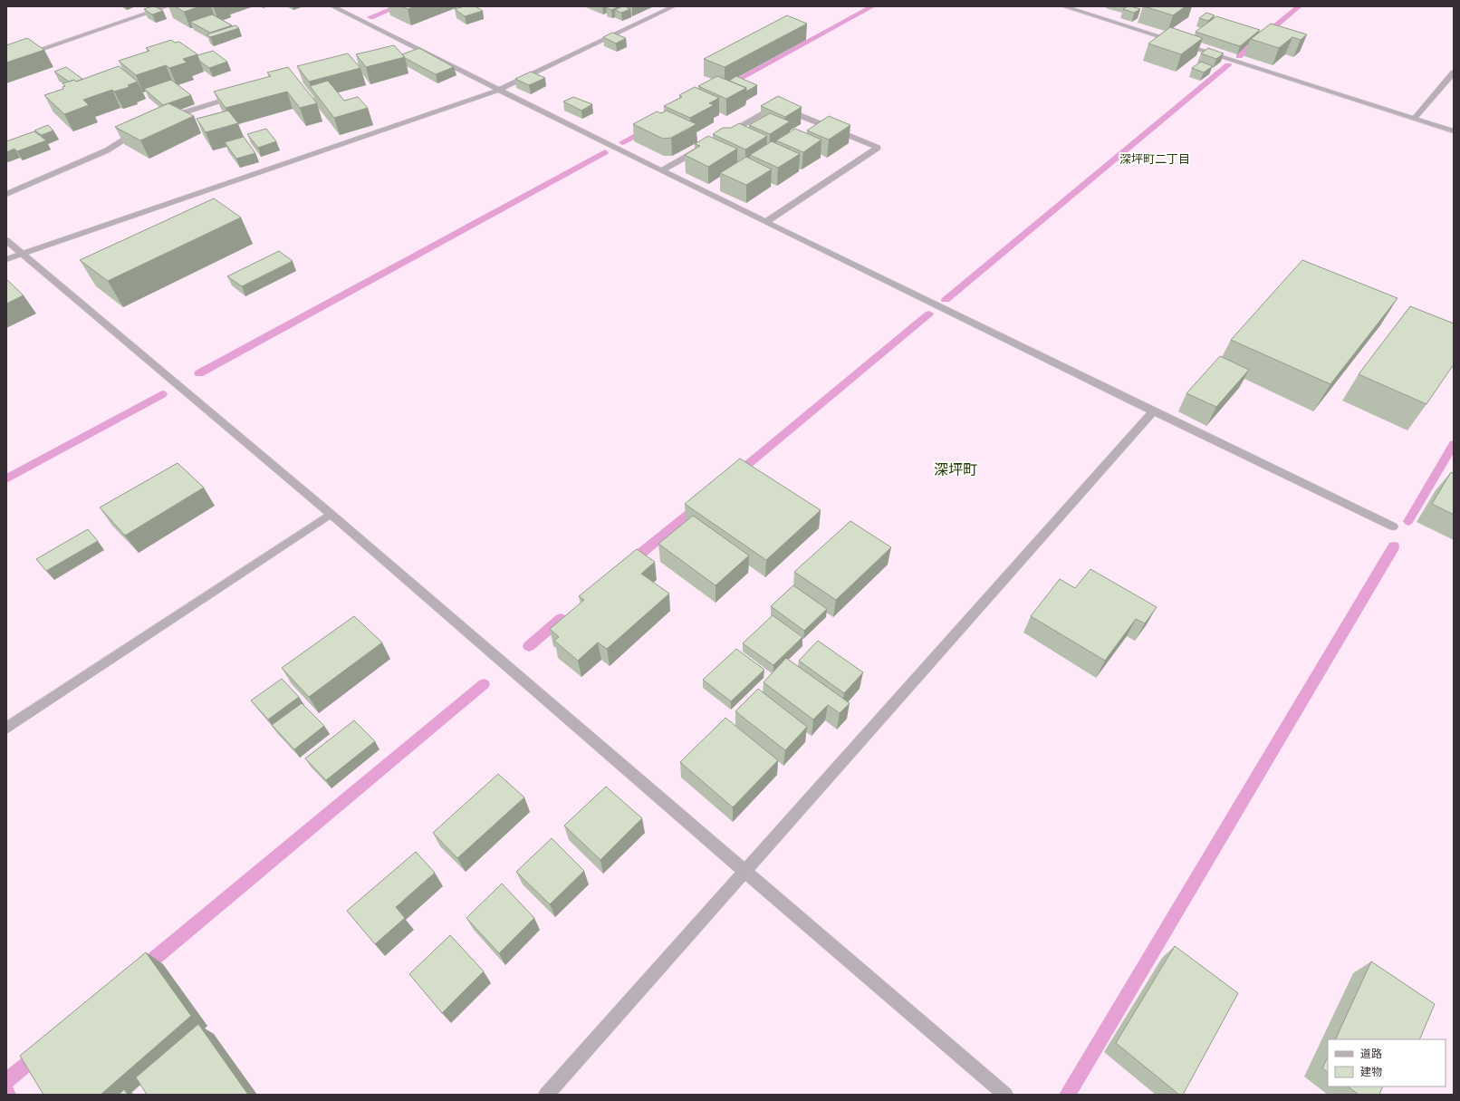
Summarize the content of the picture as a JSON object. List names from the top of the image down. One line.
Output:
{"districts":["深坪町二丁目","深坪町"],"legend":["道路","建物"]}
